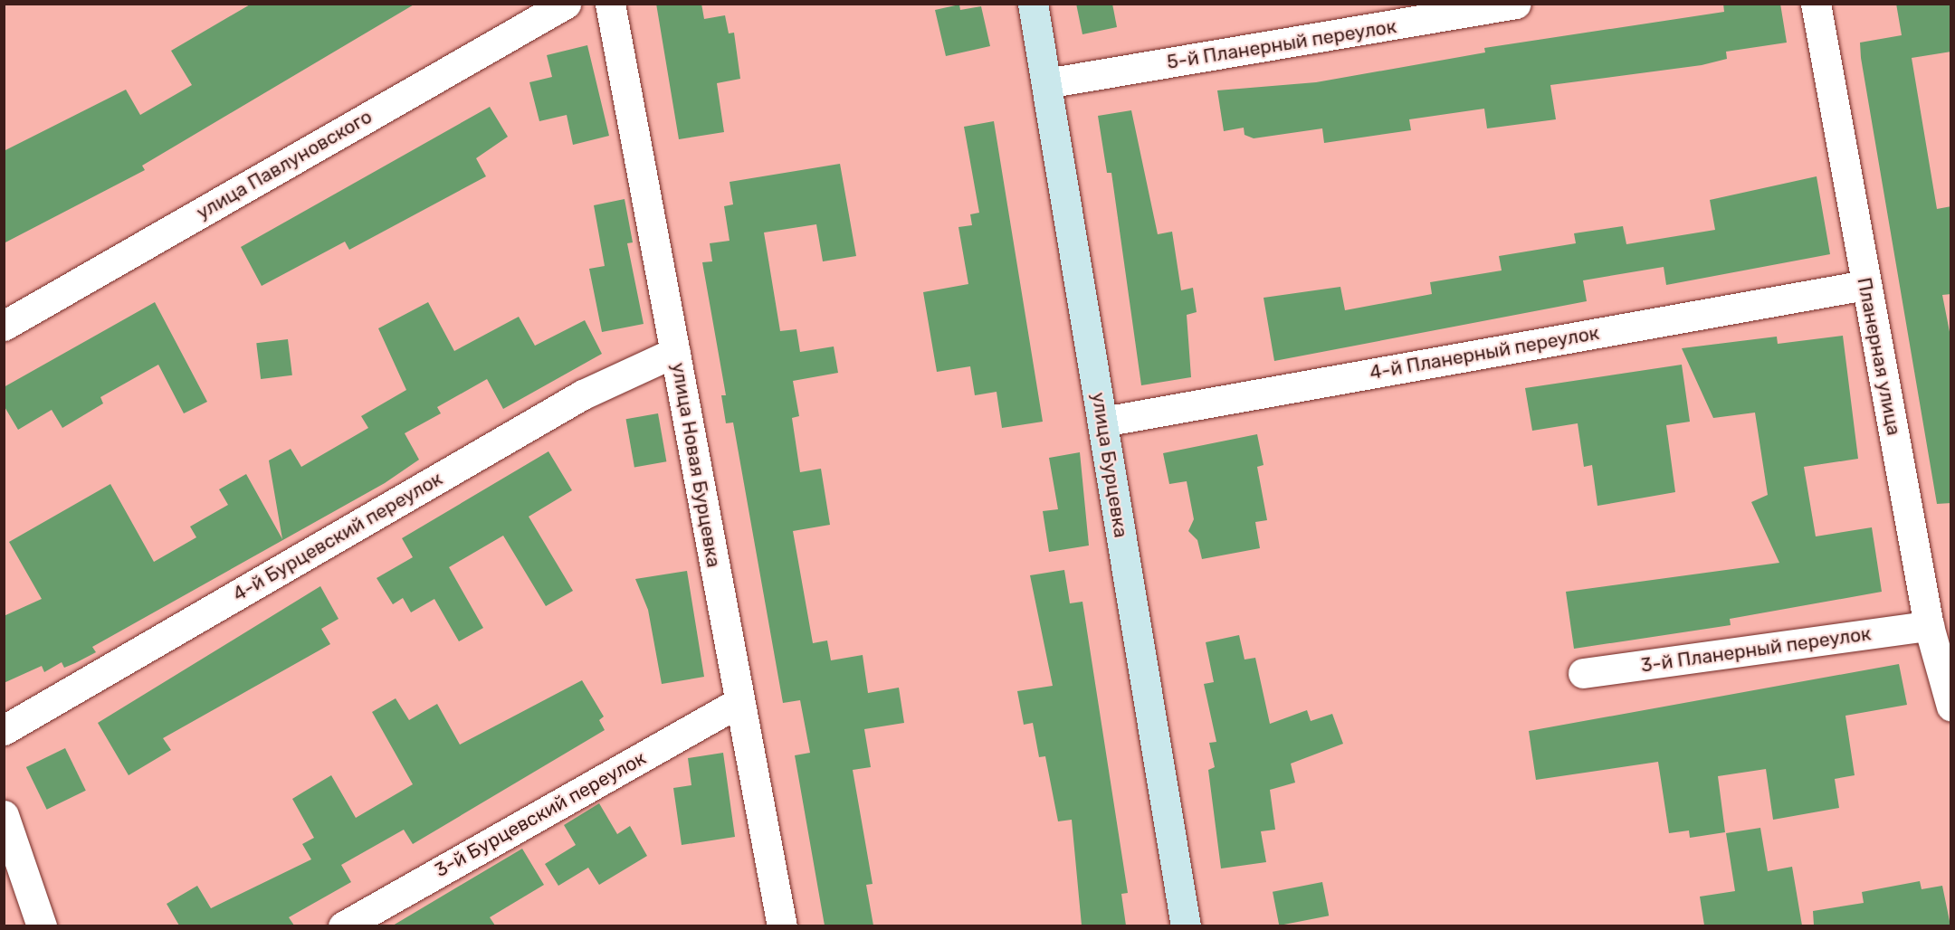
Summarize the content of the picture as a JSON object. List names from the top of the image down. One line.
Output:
{"streets":{"street":["5-й Планерный переулок","улица Павлуновского","4-й Планерный переулок","Планерная улица","улица Новая Бурцевка","улица Бурцевка","4-й Бурцевский переулок","3-й Планерный переулок","3-й Бурцевский переулок"]},"crossings":[["5-й Планерный переулок","улица Бурцевка"],["4-й Планерный переулок","Планерная улица"],["4-й Планерный переулок","улица Бурцевка"],["Планерная улица","3-й Планерный переулок"],["улица Новая Бурцевка","4-й Бурцевский переулок"],["улица Новая Бурцевка","3-й Бурцевский переулок"]]}
